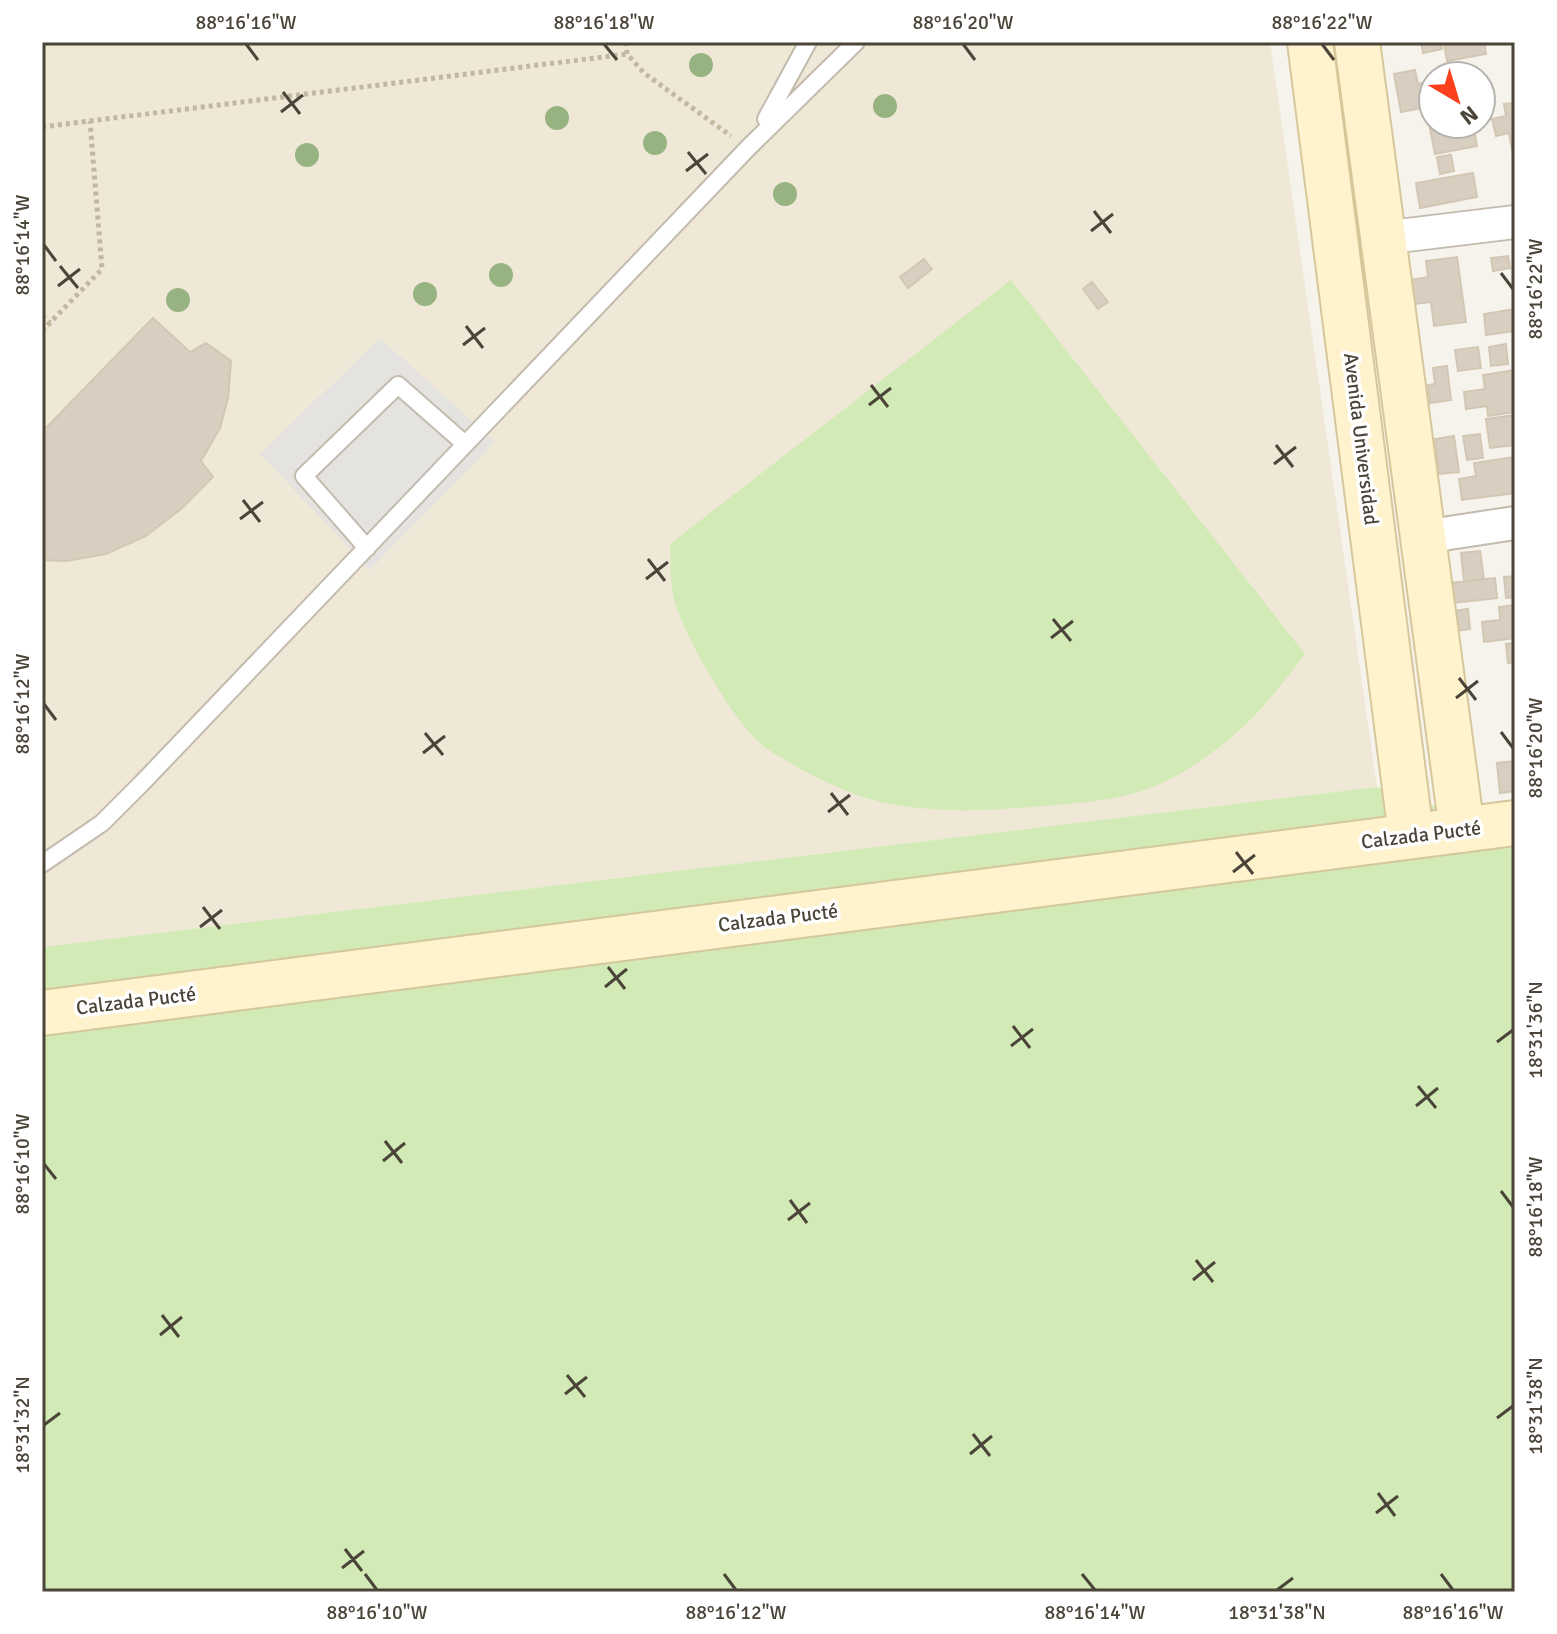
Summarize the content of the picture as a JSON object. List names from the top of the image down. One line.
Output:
{"streets":{"street":["Avenida Universidad","Calzada Pucté"]},"crossings":[["Avenida Universidad","Calzada Pucté"]],"north":"bottom right","coordinates":["88°16'16\"W","88°16'18\"W","88°16'20\"W","88°16'22\"W","88°16'14\"W","88°16'12\"W","18°31'36\"N","88°16'10\"W","18°31'38\"N","18°31'32\"N"]}
